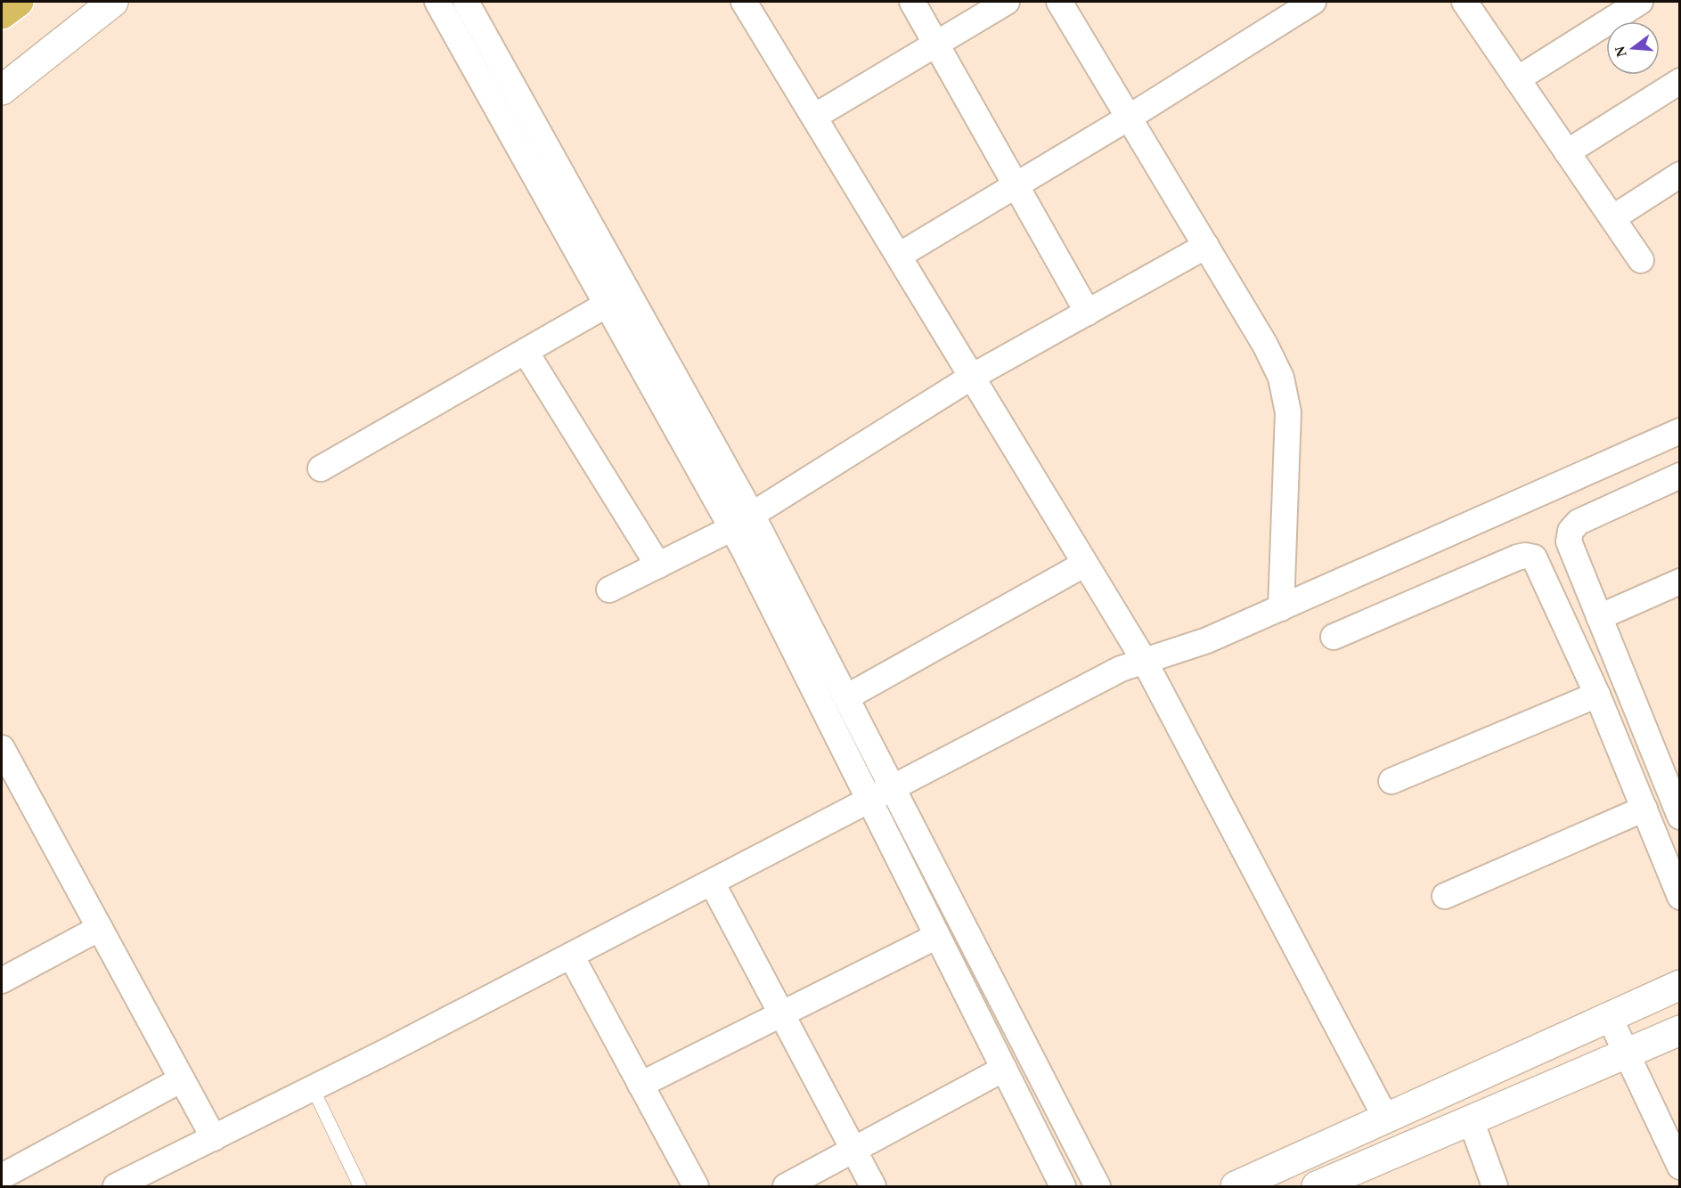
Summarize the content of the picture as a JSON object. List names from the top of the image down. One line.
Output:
{"north":"left"}
